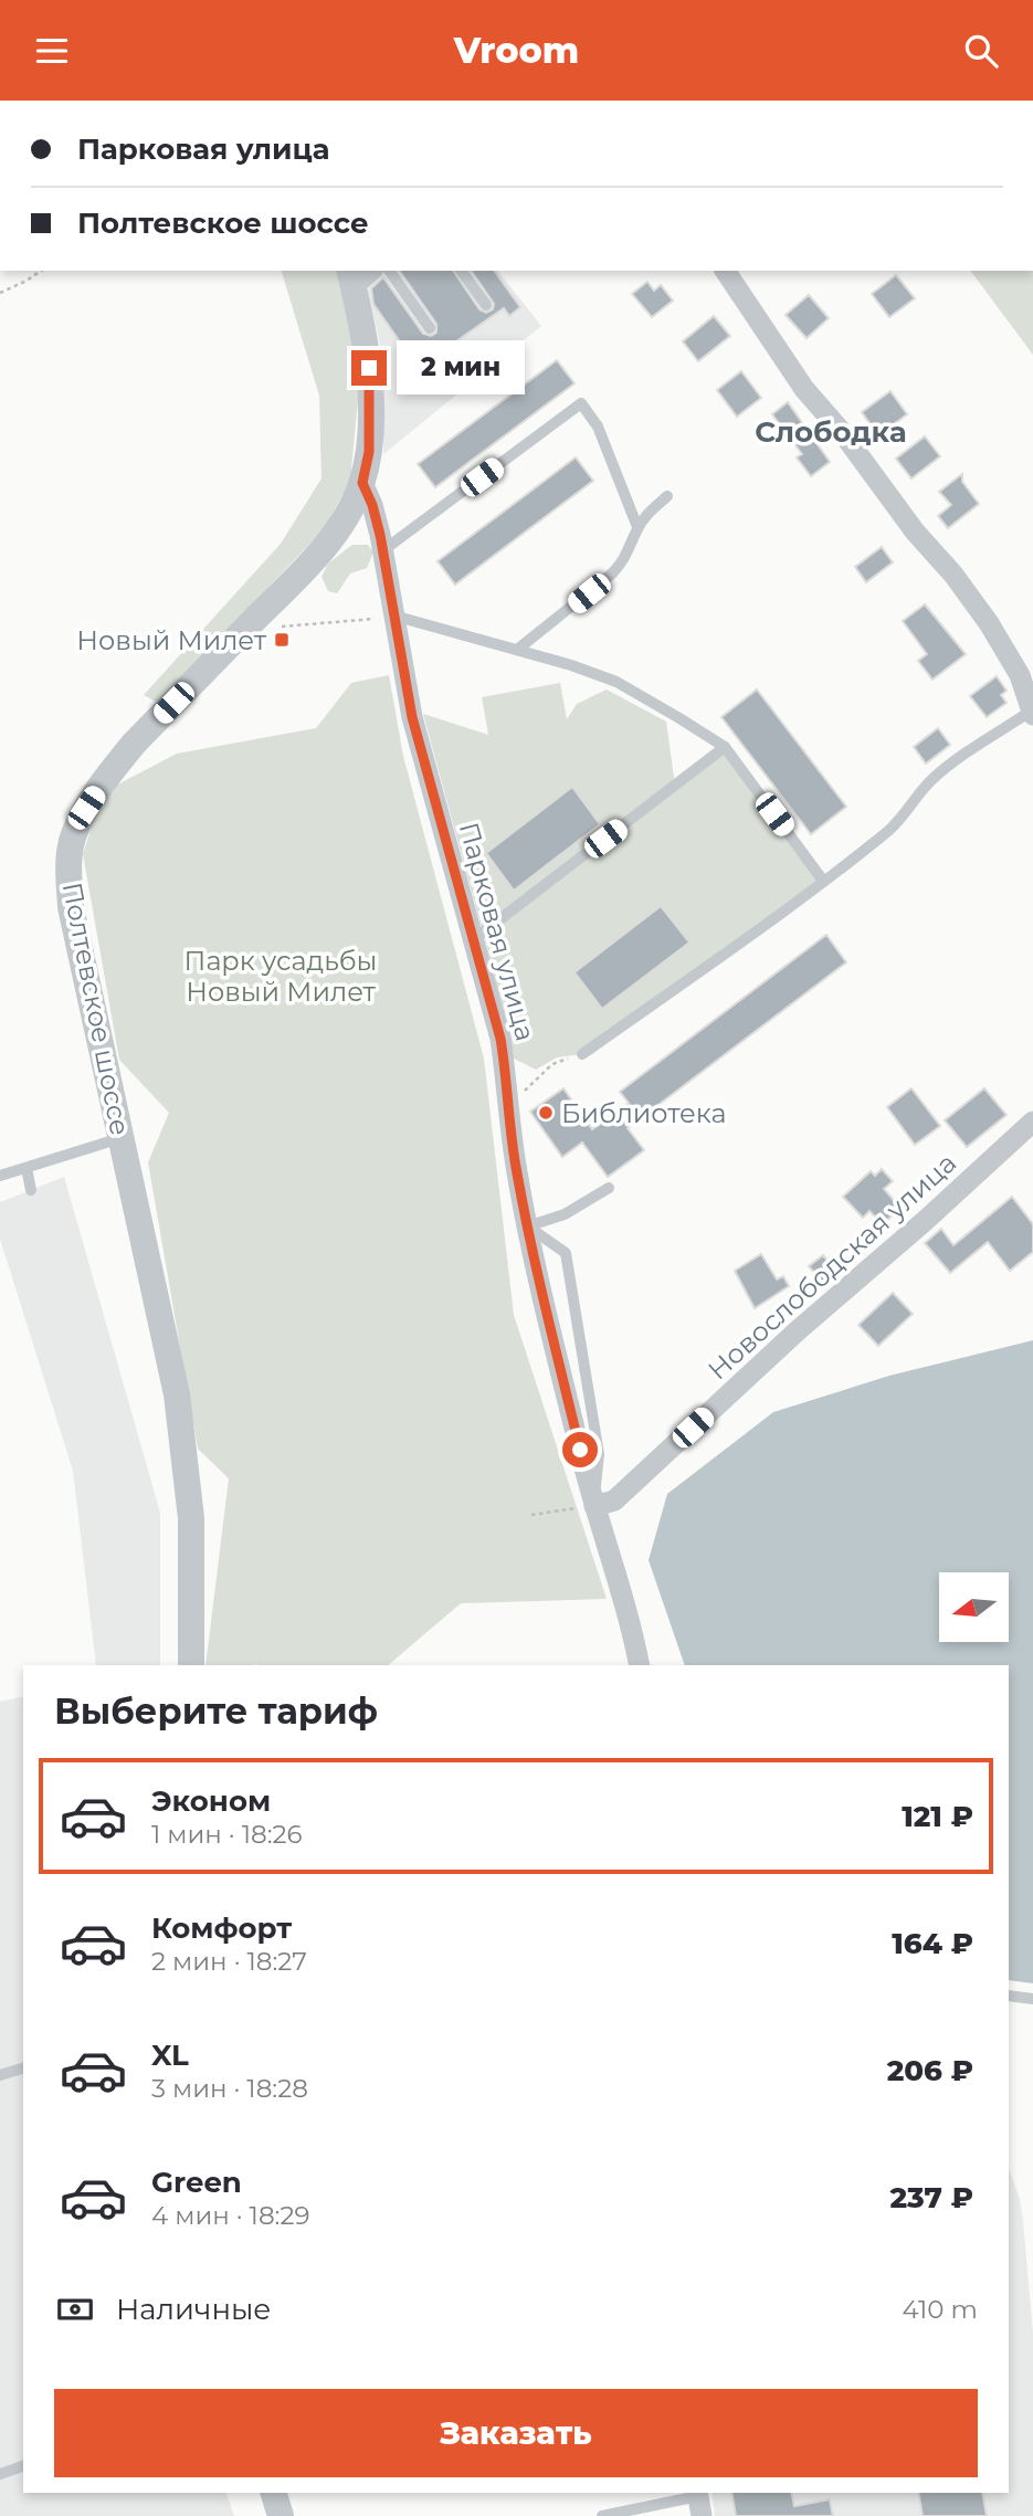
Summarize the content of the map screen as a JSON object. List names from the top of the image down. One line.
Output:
{"streets":{"street":["Парковая улица","Полтевское шоссе","Новослободская улица"]},"crossings":[["Парковая улица","Полтевское шоссе"],["Парковая улица","Новослободская улица"]],"districts":["Слободка"],"parks":["Парк усадьбы Новый Милет"],"places":{"transit":["Новый Милет"],"other":["Библиотека"]},"north":"left","page":{"header":"Vroom","banner":["Парковая улица","Полтевское шоссе"],"bubble":"2 мин","heading":"Выберите тариф","list":[{"name":"Эконом","note":"1 мин · 18:26","value":"121 ₽"},{"name":"Комфорт","note":"2 мин · 18:27","value":"164 ₽"},{"name":"XL","note":"3 мин · 18:28","value":"206 ₽"},{"name":"Green","note":"4 мин · 18:29","value":"237 ₽"}],"pay":["Наличные","410 m"],"buttons":"Заказать"}}
